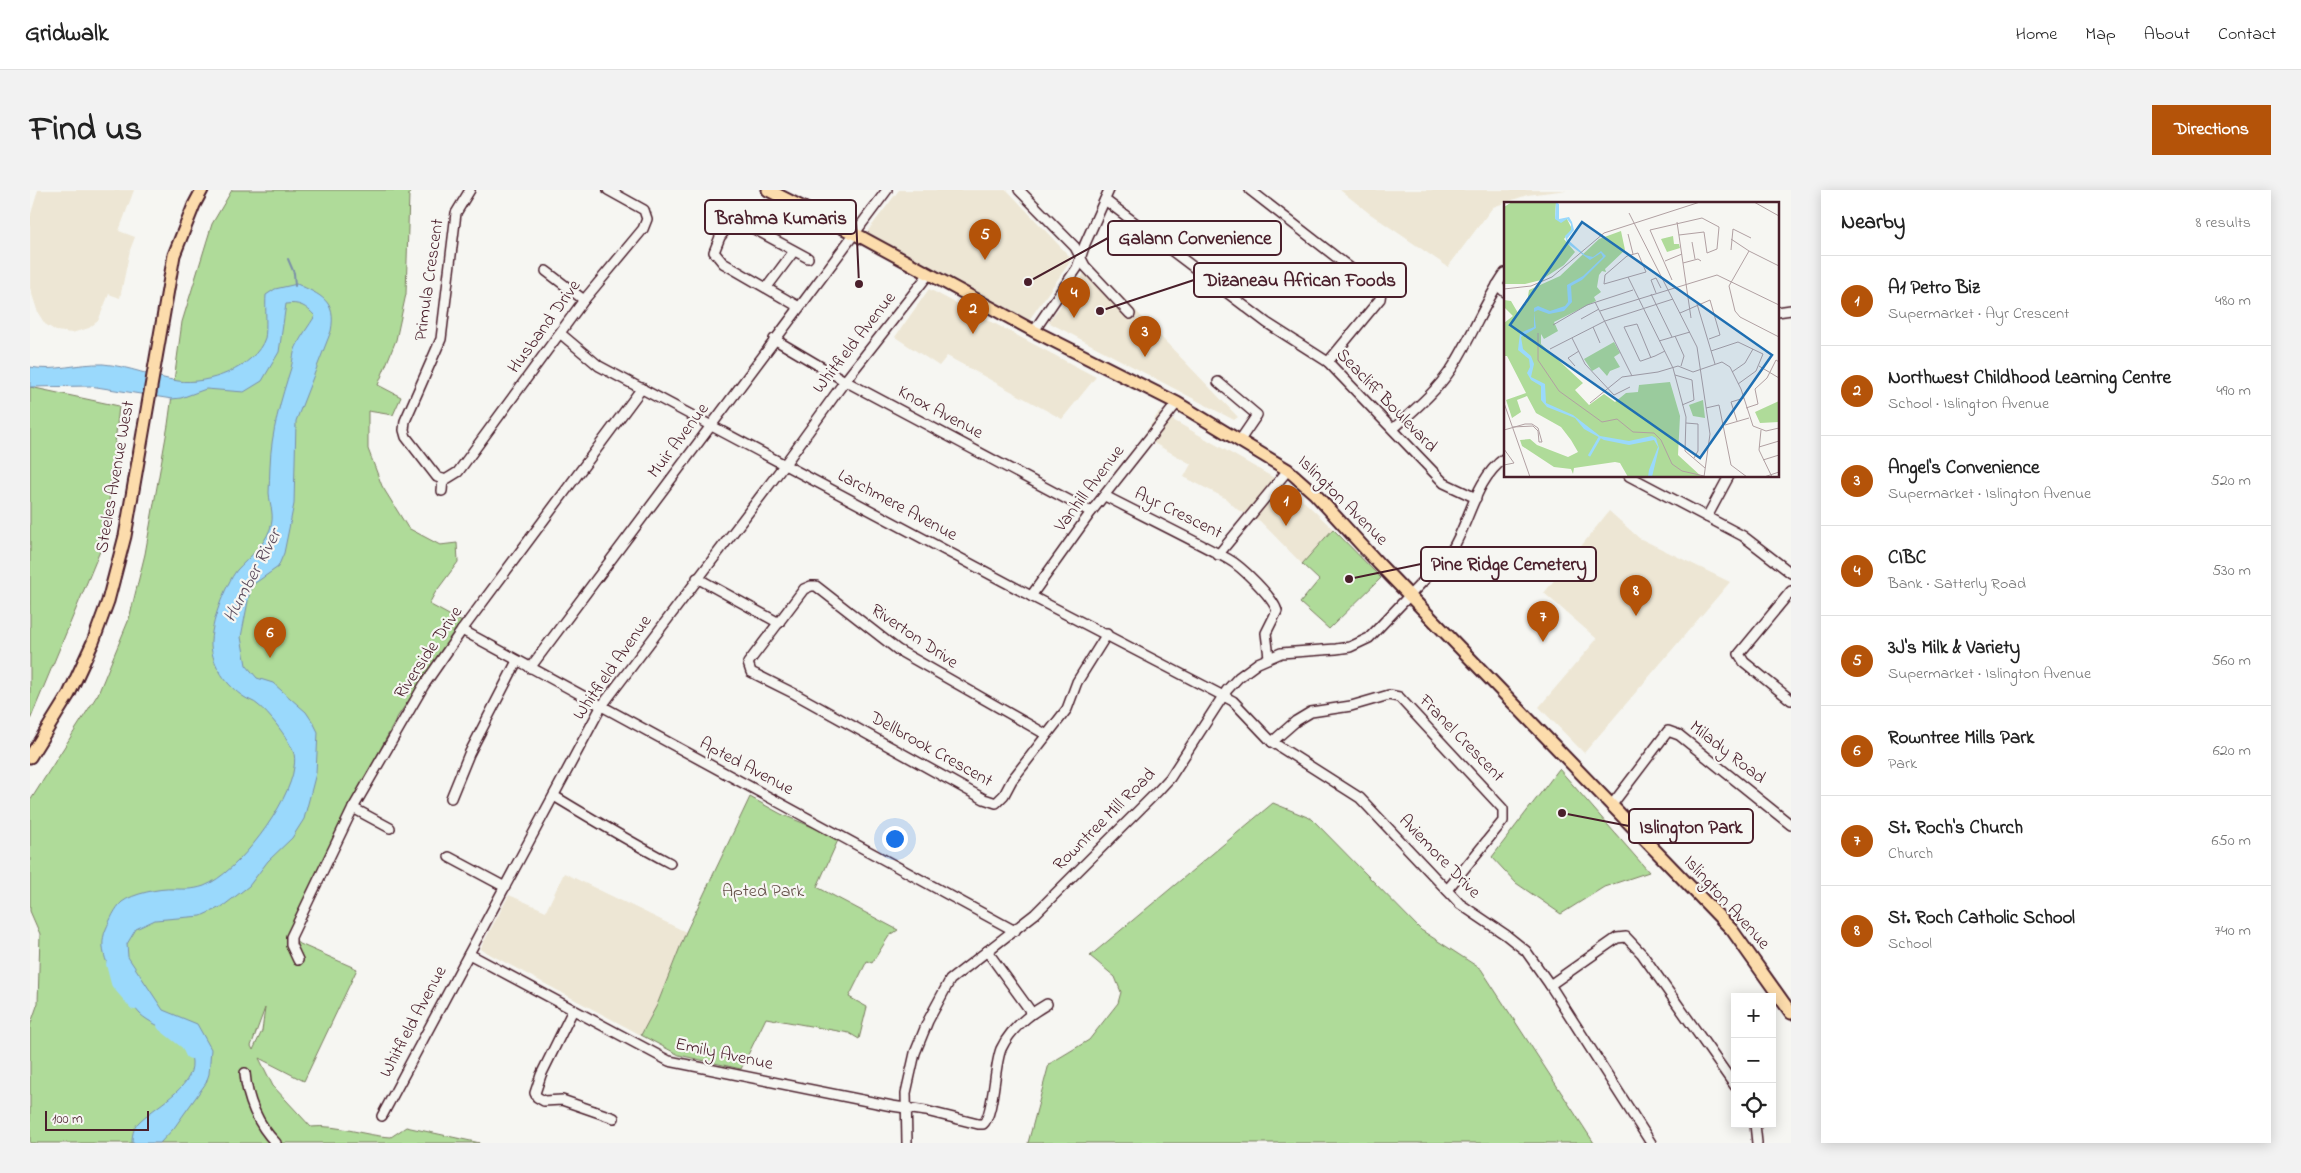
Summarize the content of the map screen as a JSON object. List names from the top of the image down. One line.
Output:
{"streets":{"main road":["Steeles Avenue West","Islington Avenue"],"street":["Primula Crescent","Husband Drive","Whitfield Avenue","Seacliff Boulevard","Knox Avenue","Muir Avenue","Vanhill Avenue","Larchmere Avenue","Ayr Crescent","Riverton Drive","Riverside Drive","Franel Crescent","Dellbrook Crescent","Milady Road","Apted Avenue","Rowntree Mill Road","Aviemore Drive","Emily Avenue"]},"crossings":[["Primula Crescent","Husband Drive"],["Husband Drive","Larchmere Avenue"],["Whitfield Avenue","Knox Avenue"],["Whitfield Avenue","Islington Avenue"],["Whitfield Avenue","Larchmere Avenue"],["Whitfield Avenue","Apted Avenue"],["Whitfield Avenue","Emily Avenue"],["Seacliff Boulevard","Rowntree Mill Road"],["Knox Avenue","Muir Avenue"],["Knox Avenue","Vanhill Avenue"],["Muir Avenue","Islington Avenue"],["Muir Avenue","Larchmere Avenue"],["Muir Avenue","Apted Avenue"],["Vanhill Avenue","Islington Avenue"],["Vanhill Avenue","Larchmere Avenue"],["Vanhill Avenue","Ayr Crescent"],["Islington Avenue","Ayr Crescent"],["Islington Avenue","Milady Road"],["Islington Avenue","Rowntree Mill Road"],["Larchmere Avenue","Riverside Drive"],["Larchmere Avenue","Dellbrook Crescent"],["Larchmere Avenue","Rowntree Mill Road"],["Larchmere Avenue","Aviemore Drive"],["Riverton Drive","Dellbrook Crescent"],["Riverside Drive","Apted Avenue"],["Franel Crescent","Aviemore Drive"],["Apted Avenue","Rowntree Mill Road"],["Rowntree Mill Road","Aviemore Drive"],["Rowntree Mill Road","Emily Avenue"]],"water":["Humber River"],"parks":["Apted Park"],"places":["Galann Convenience","Brahma Kumaris","Dizaneau African Foods","Pine Ridge Cemetery","Islington Park"],"scale_bar":"100 m","page":{"header":"Gridwalk","nav":["Home","Map","About","Contact"],"title":"Find us","buttons":"Directions","heading":["Nearby","8 results"],"pins":["5","4","2","3","1","8","7","6"],"list":[{"mark":"1","name":"A1 Petro Biz","note":"Supermarket · Ayr Crescent","value":"480 m"},{"mark":"2","name":"Northwest Childhood Learning Centre","note":"School · Islington Avenue","value":"490 m"},{"mark":"3","name":"Angel's Convenience","note":"Supermarket · Islington Avenue","value":"520 m"},{"mark":"4","name":"CIBC","note":"Bank · Satterly Road","value":"530 m"},{"mark":"5","name":"3J's Milk & Variety","note":"Supermarket · Islington Avenue","value":"560 m"},{"mark":"6","name":"Rowntree Mills Park","note":"Park","value":"620 m"},{"mark":"7","name":"St. Roch's Church","note":"Church","value":"650 m"},{"mark":"8","name":"St. Roch Catholic School","note":"School","value":"740 m"}],"map_buttons":["+","−"],"scale":"100 m"}}
